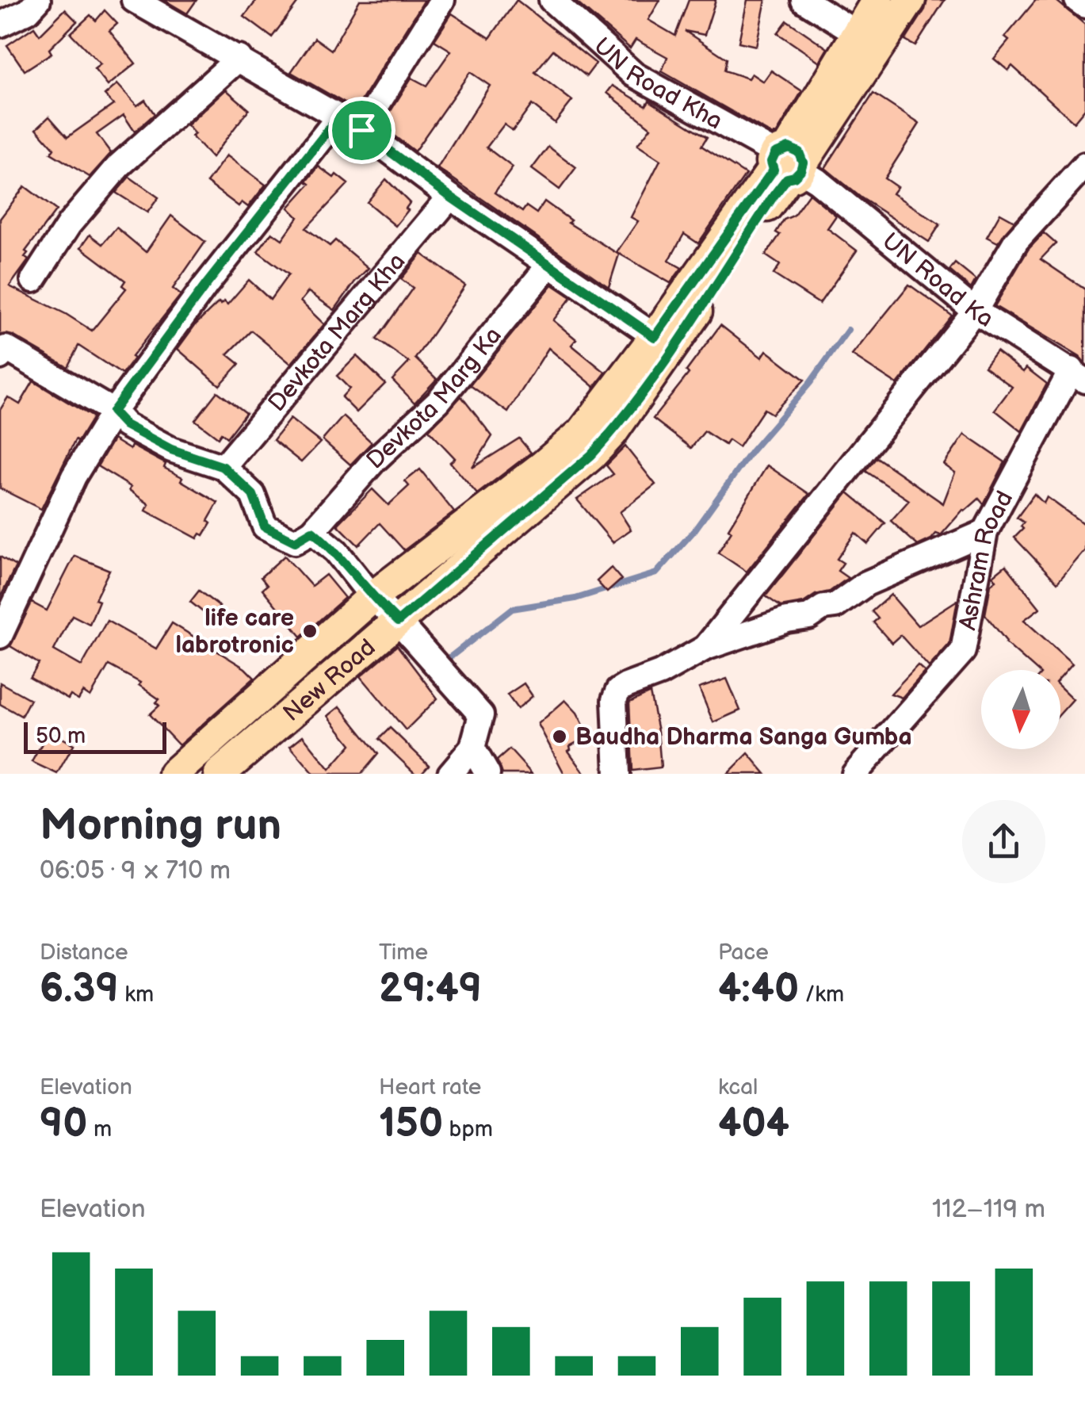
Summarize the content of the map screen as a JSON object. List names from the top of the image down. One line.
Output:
{"streets":{"main road":["New Road"],"street":["UN Road Kha","UN Road Ka","Devkota Marg Kha","Devkota Marg Ka","Ashram Road"]},"crossings":[["UN Road Kha","UN Road Ka"],["UN Road Ka","Ashram Road"]],"places":["life care labrotronic","Baudha Dharma Sanga Gumba"],"scale_bar":"50 m","north":"bottom","page":{"scale":"50 m","heading":["Morning run","06:05 · 9 × 710 m"],"stats":[["Distance","6.39 km"],["Time","29:49"],["Pace","4:40 /km"],["Elevation","90 m"],["Heart rate","150 bpm"],["kcal","404"]],"chart":["Elevation","112–119 m"]}}
